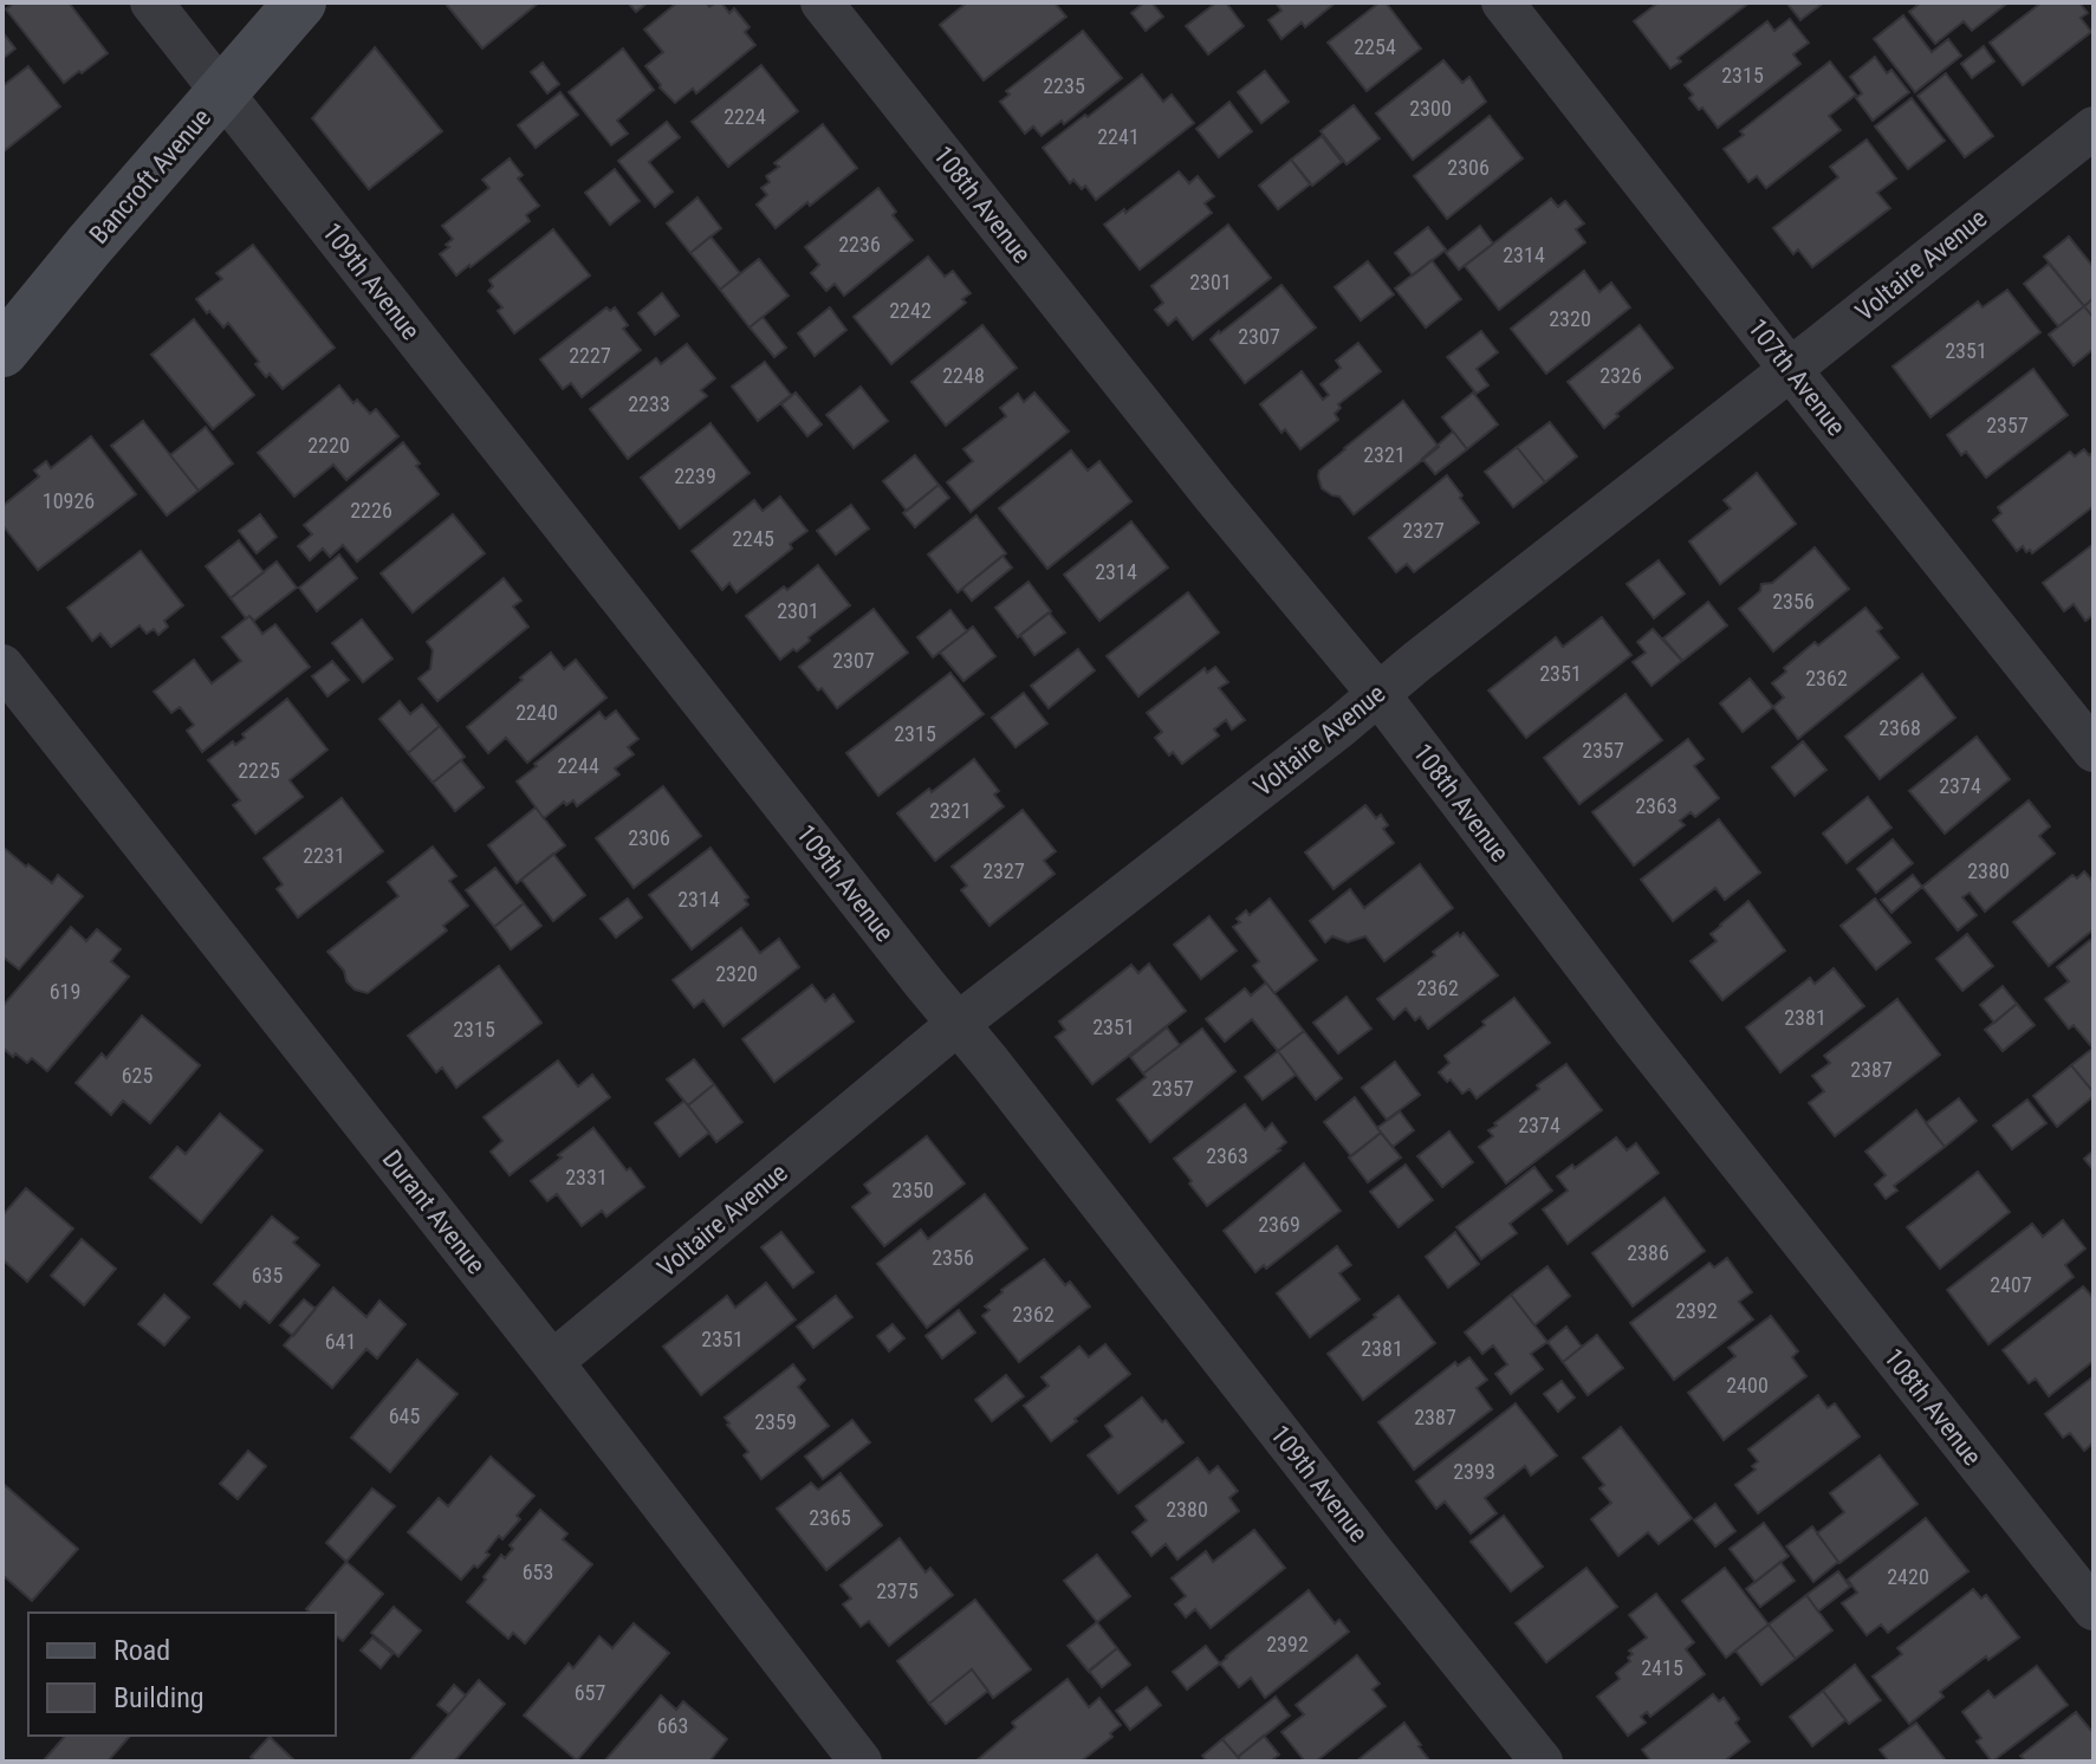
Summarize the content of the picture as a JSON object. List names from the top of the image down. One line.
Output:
{"streets":{"main road":["Bancroft Avenue"],"street":["108th Avenue","Voltaire Avenue","109th Avenue","107th Avenue","Durant Avenue"]},"crossings":[["Bancroft Avenue","109th Avenue"],["108th Avenue","Voltaire Avenue"],["Voltaire Avenue","109th Avenue"],["Voltaire Avenue","107th Avenue"],["Voltaire Avenue","Durant Avenue"]],"house_numbers":["2254","2315","2235","2300","2224","2241","2306","2236","2314","2301","2242","2320","2307","2351","2227","2248","2326","2233","2357","2220","2321","2239","10926","2226","2327","2245","2314","2356","2301","2307","2351","2362","2240","2368","2315","2357","2244","2225","2374","2363","2321","2306","2231","2327","2380","2314","2320","2362","619","2381","2351","2315","2387","625","2357","2374","2363","2331","2350","2369","2386","2356","635","2407","2392","2362","2351","641","2381","2400","645","2387","2359","2393","2380","2365","653","2420","2375","2392","2415","657","663"],"legend":["Road","Building"]}
